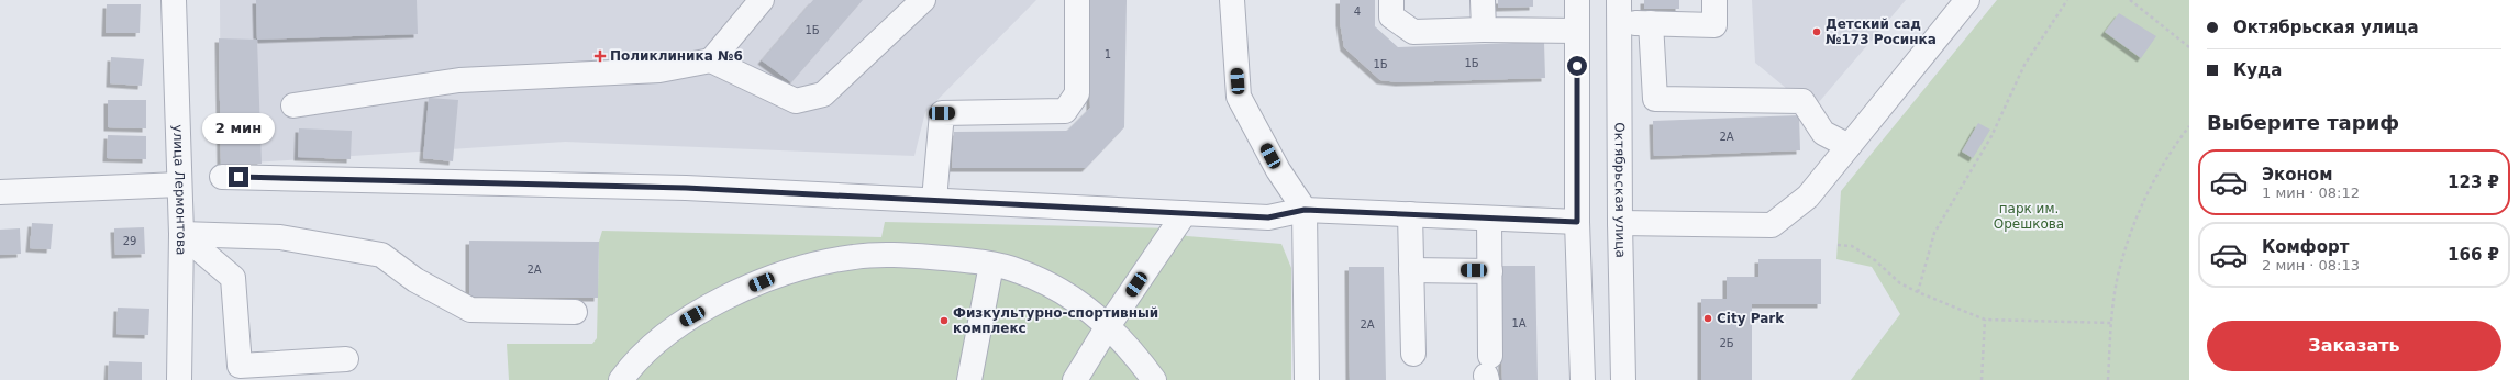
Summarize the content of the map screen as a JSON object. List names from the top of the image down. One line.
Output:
{"streets":{"street":["улица Лермонтова","Октябрьская улица"]},"parks":["парк им. Орешкова"],"places":{"other":["Детский сад №173 Росинка","City Park","Физкультурно-спортивный комплекс"],"health":["Поликлиника №6"]},"house_numbers":["4","1Б","1","1Б","1Б","2А","29","2А","1А","2А","2Б"],"page":{"banner":["Октябрьская улица","Куда"],"heading":"Выберите тариф","bubble":"2 мин","list":[{"name":"Эконом","note":"1 мин · 08:12","value":"123 ₽"},{"name":"Комфорт","note":"2 мин · 08:13","value":"166 ₽"}],"buttons":"Заказать"}}
